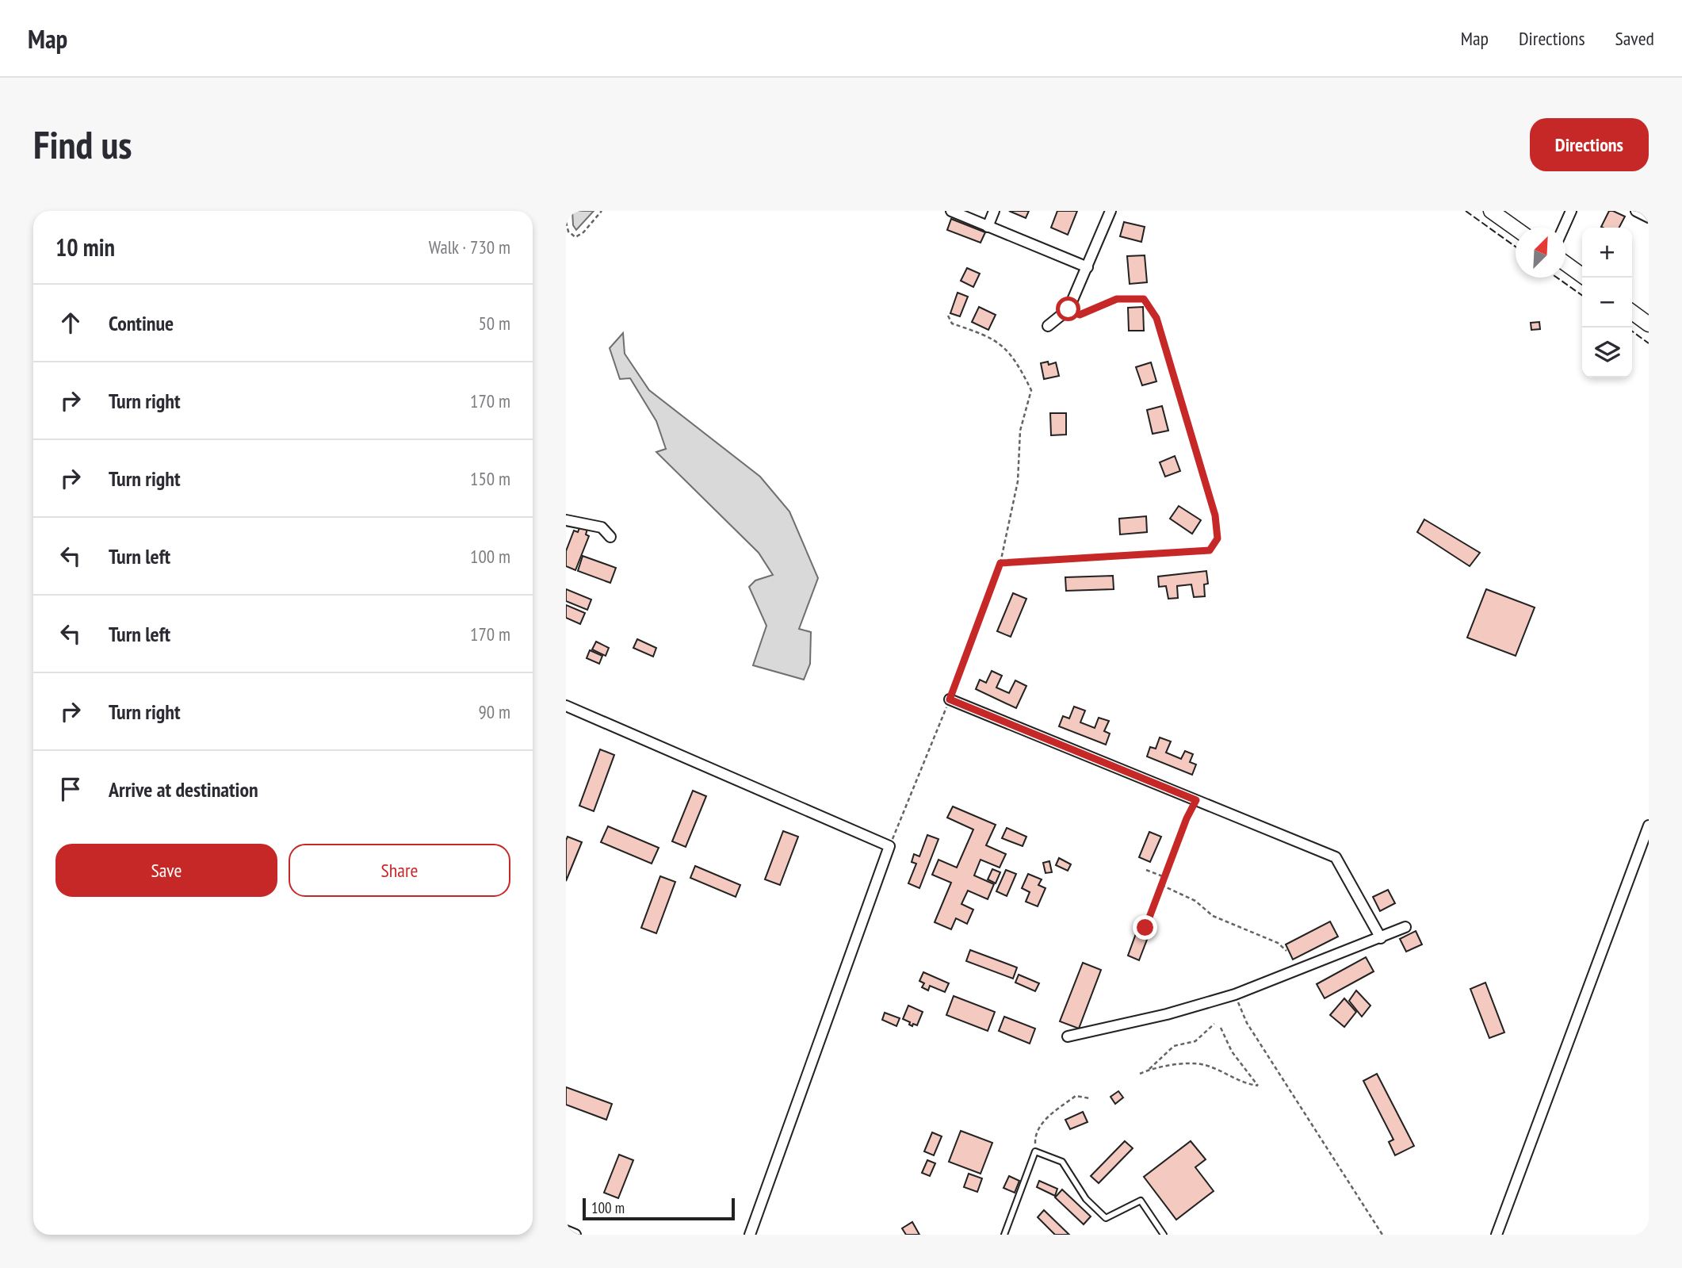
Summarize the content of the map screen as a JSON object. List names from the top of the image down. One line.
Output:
{"scale_bar":"100 m","north":"top right","page":{"header":"Map","nav":["Map","Directions","Saved"],"buttons":["Directions",["Save","Share"]],"title":"Find us","heading":["10 min","Walk · 730 m"],"map_buttons":["+","−"],"list":[["Continue","50 m"],["Turn right","170 m"],["Turn right","150 m"],["Turn left","100 m"],["Turn left","170 m"],["Turn right","90 m"],"Arrive at destination"],"scale":"100 m"}}
